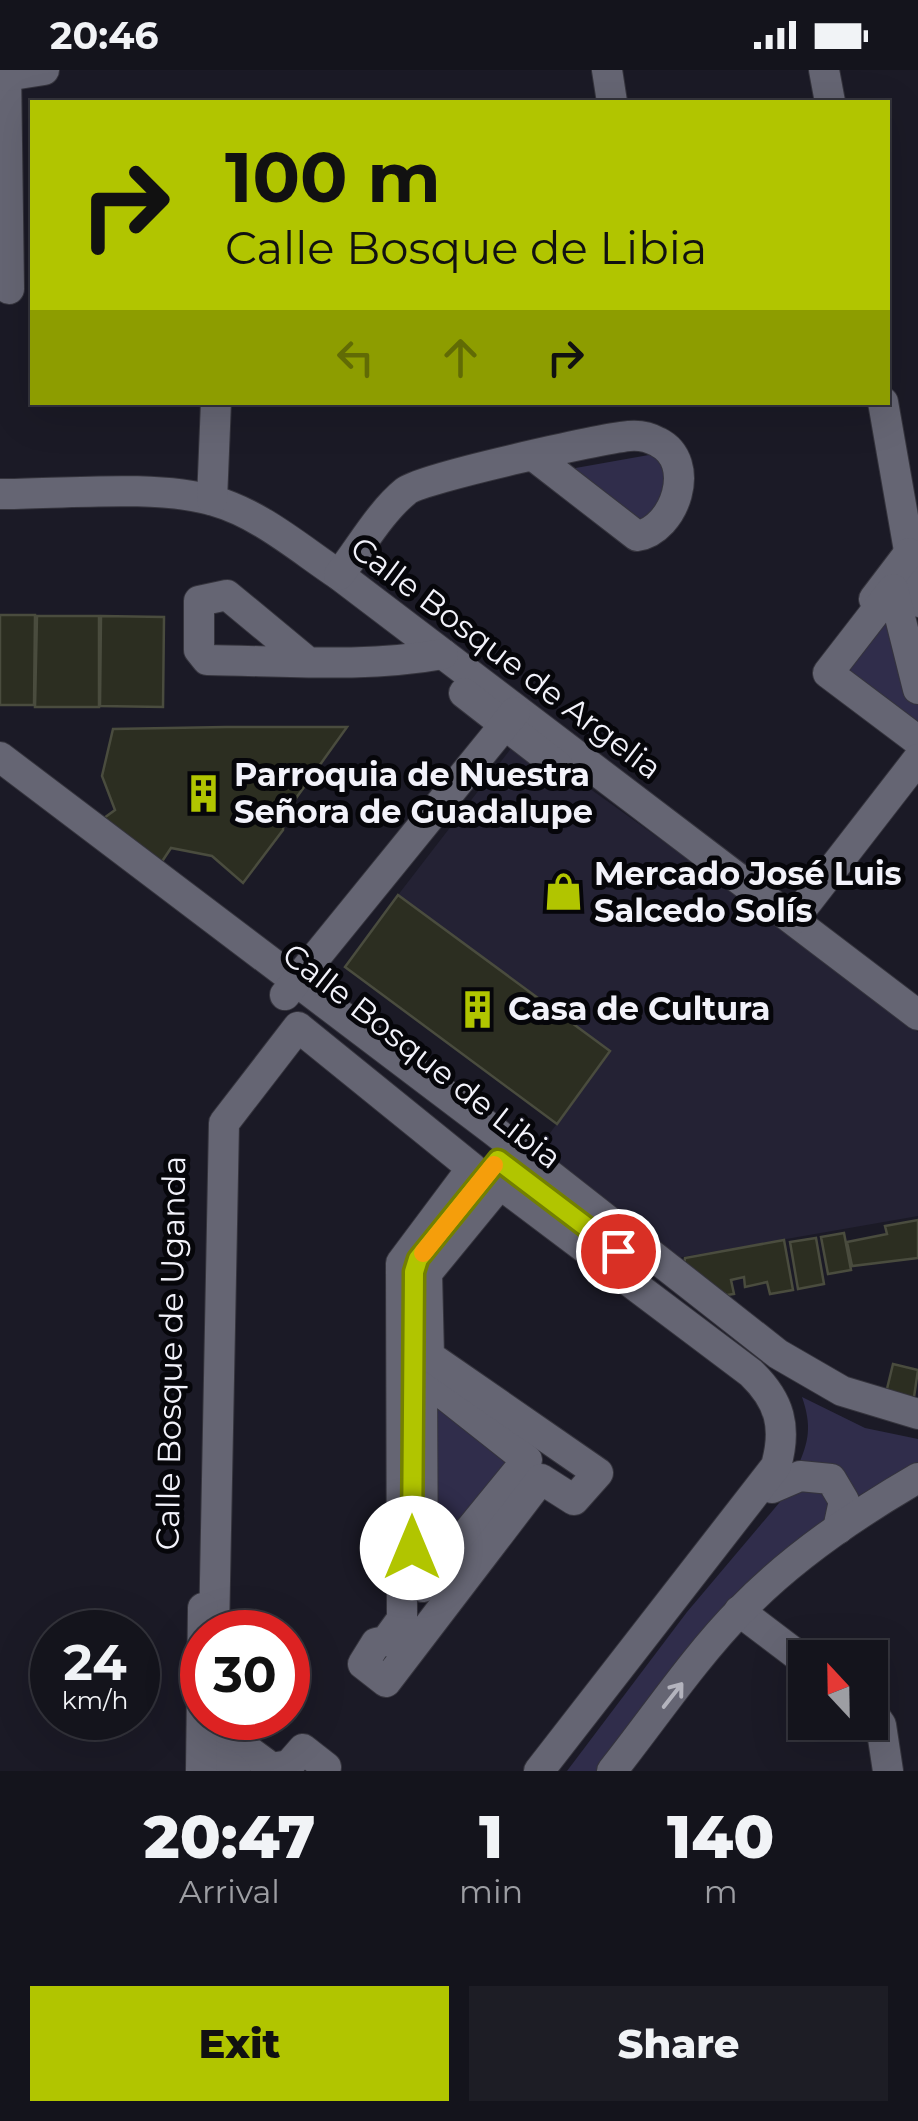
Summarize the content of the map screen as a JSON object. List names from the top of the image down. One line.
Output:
{"streets":{"street":["Calle Bosque de Argelia","Calle Bosque de Libia","Calle Bosque de Uganda"]},"crossings":[["Calle Bosque de Argelia","Calle Bosque de Uganda"],["Calle Bosque de Libia","Calle Bosque de Uganda"]],"places":{"building":["Parroquia de Nuestra Señora de Guadalupe","Casa de Cultura"],"shop":["Mercado José Luis Salcedo Solís"]},"north":"top","page":{"status":"20:46","turn":["100 m","Calle Bosque de Libia"],"speed":"24 km/h","limit":"30","eta":["20:47","Arrival","1","min","140","m"],"buttons":["Exit","Share"]}}
